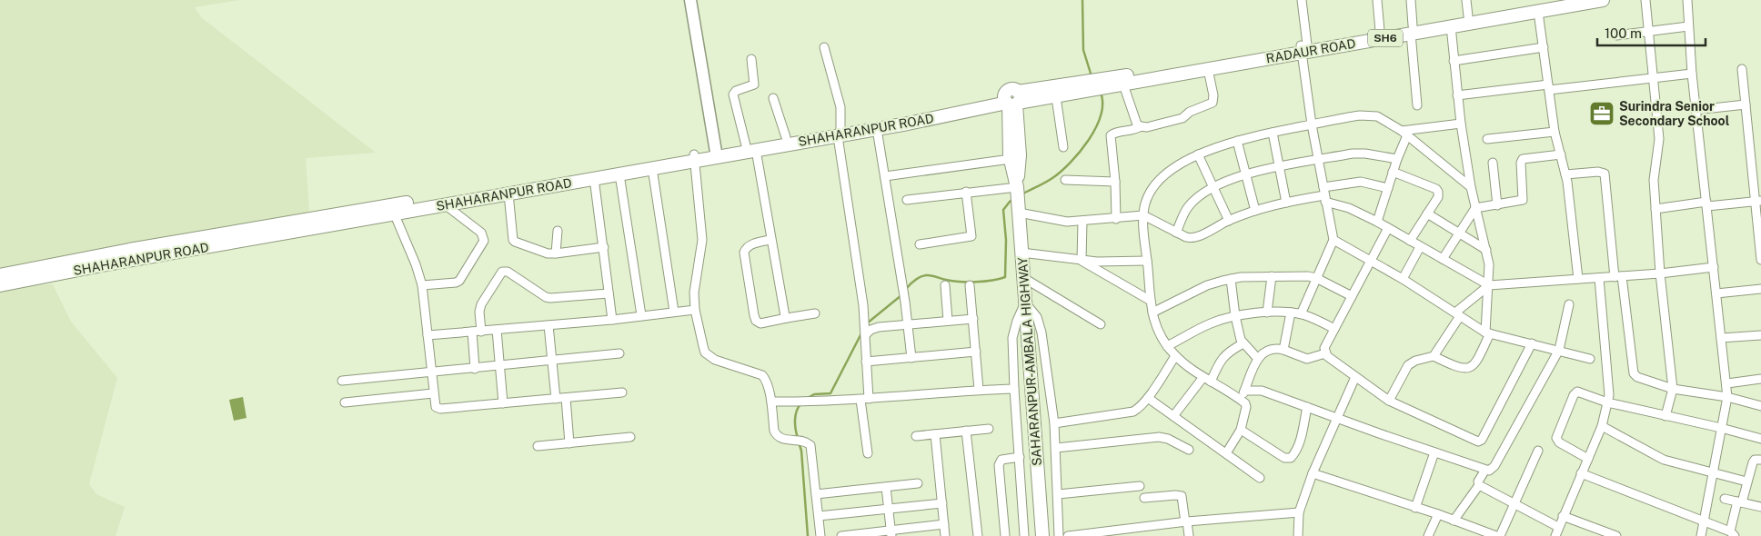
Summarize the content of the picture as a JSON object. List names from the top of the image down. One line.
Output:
{"streets":{"main road":["SH6","RADAUR ROAD","SHAHARANPUR ROAD","SAHARANPUR-AMBALA HIGHWAY"]},"crossings":[["RADAUR ROAD","SHAHARANPUR ROAD"],["RADAUR ROAD","SAHARANPUR-AMBALA HIGHWAY"],["SHAHARANPUR ROAD","SAHARANPUR-AMBALA HIGHWAY"]],"places":{"office":["Surindra Senior Secondary School"]},"scale_bar":"100 m"}
